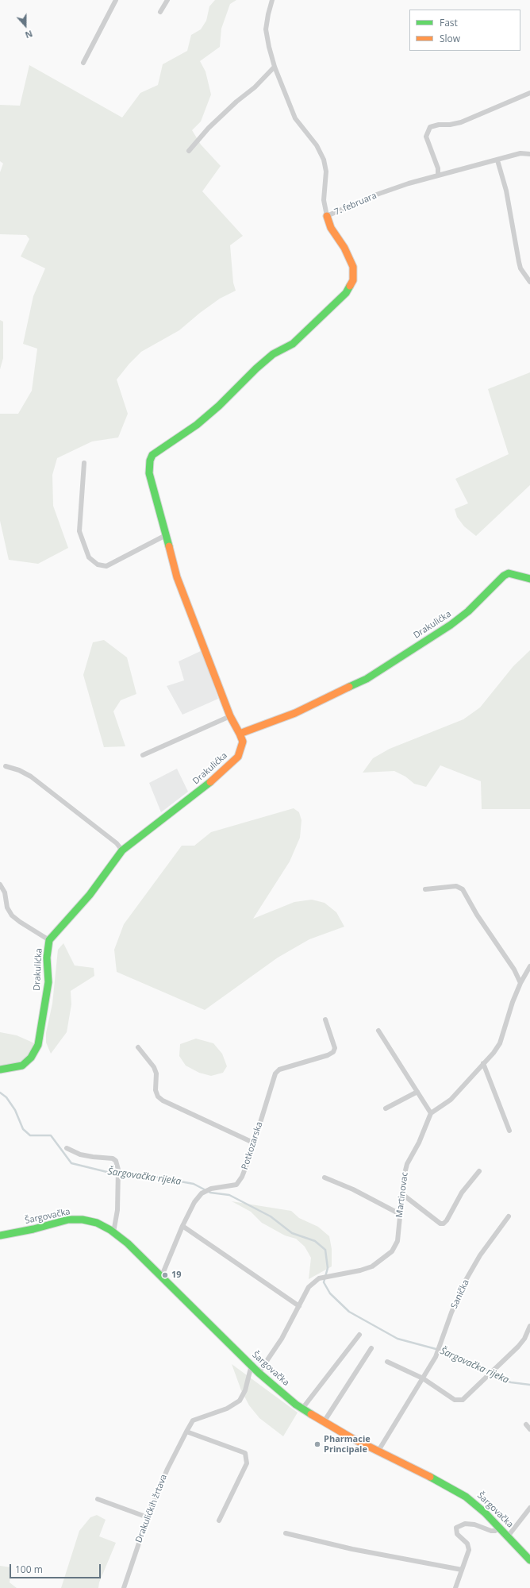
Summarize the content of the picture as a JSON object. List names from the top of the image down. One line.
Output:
{"streets":{"street":["7. februara","Drakulićka","Potkozarska","Martinovac","Šargovačka","Sanička","Drakulićkih žrtava"]},"crossings":[["Potkozarska","Šargovačka"],["Martinovac","Šargovačka"],["Šargovačka","Sanička"],["Šargovačka","Drakulićkih žrtava"]],"water":["Šargovačka rijeka"],"places":["19","Pharmacie Principale"],"legend":["Fast","Slow"],"scale_bar":"100 m","north":"bottom"}
